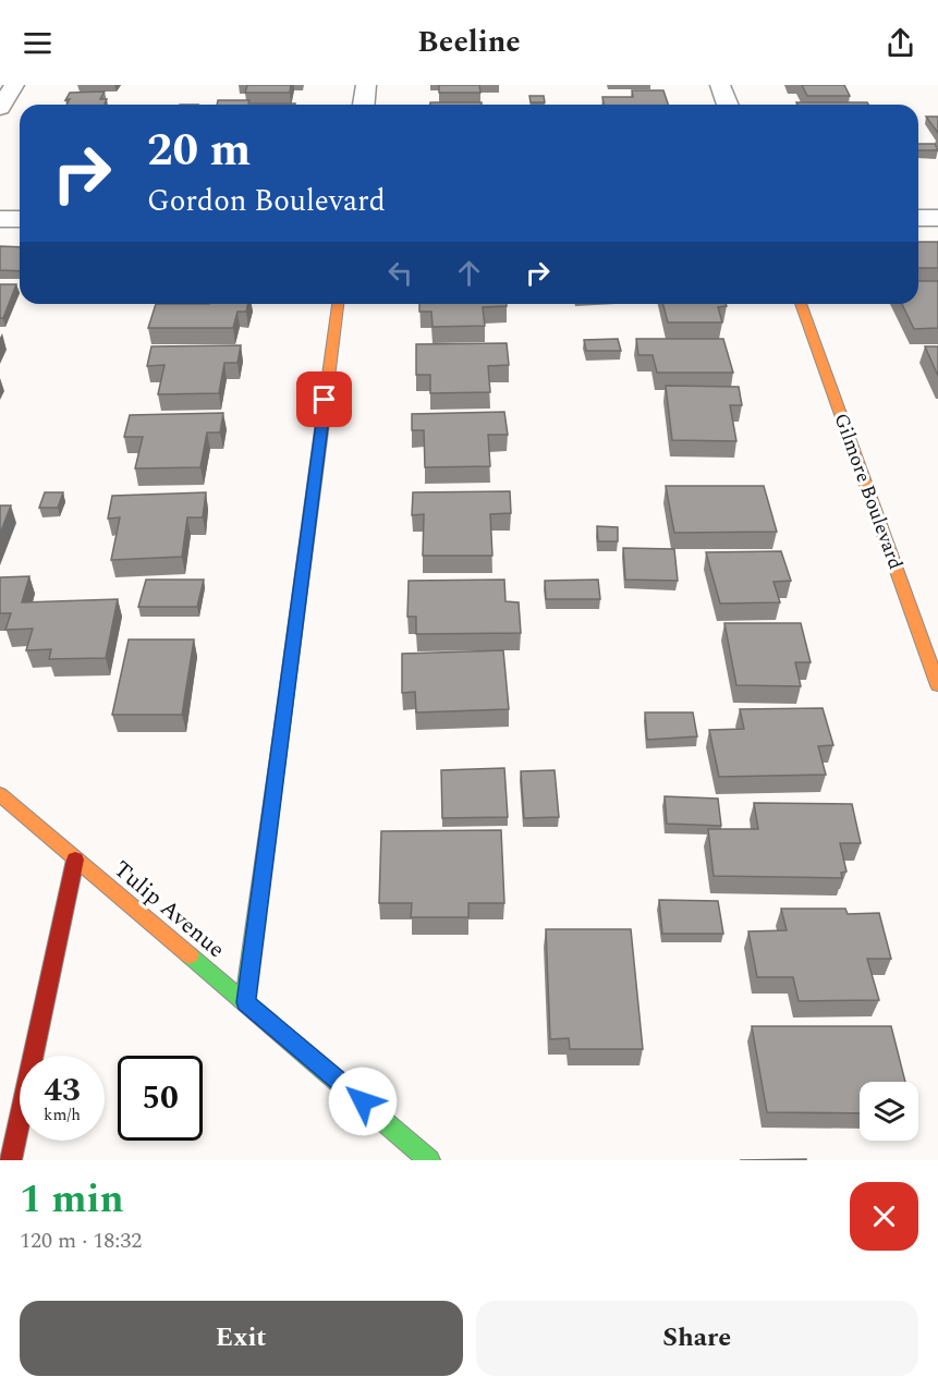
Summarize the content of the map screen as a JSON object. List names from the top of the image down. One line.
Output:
{"streets":{"street":["Gilmore Boulevard","Tulip Avenue"]},"page":{"header":"Beeline","turn":["20 m","Gordon Boulevard"],"speed":"43 km/h","limit":"50","heading":["1 min","120 m · 18:32"],"buttons":["Exit","Share"]}}
